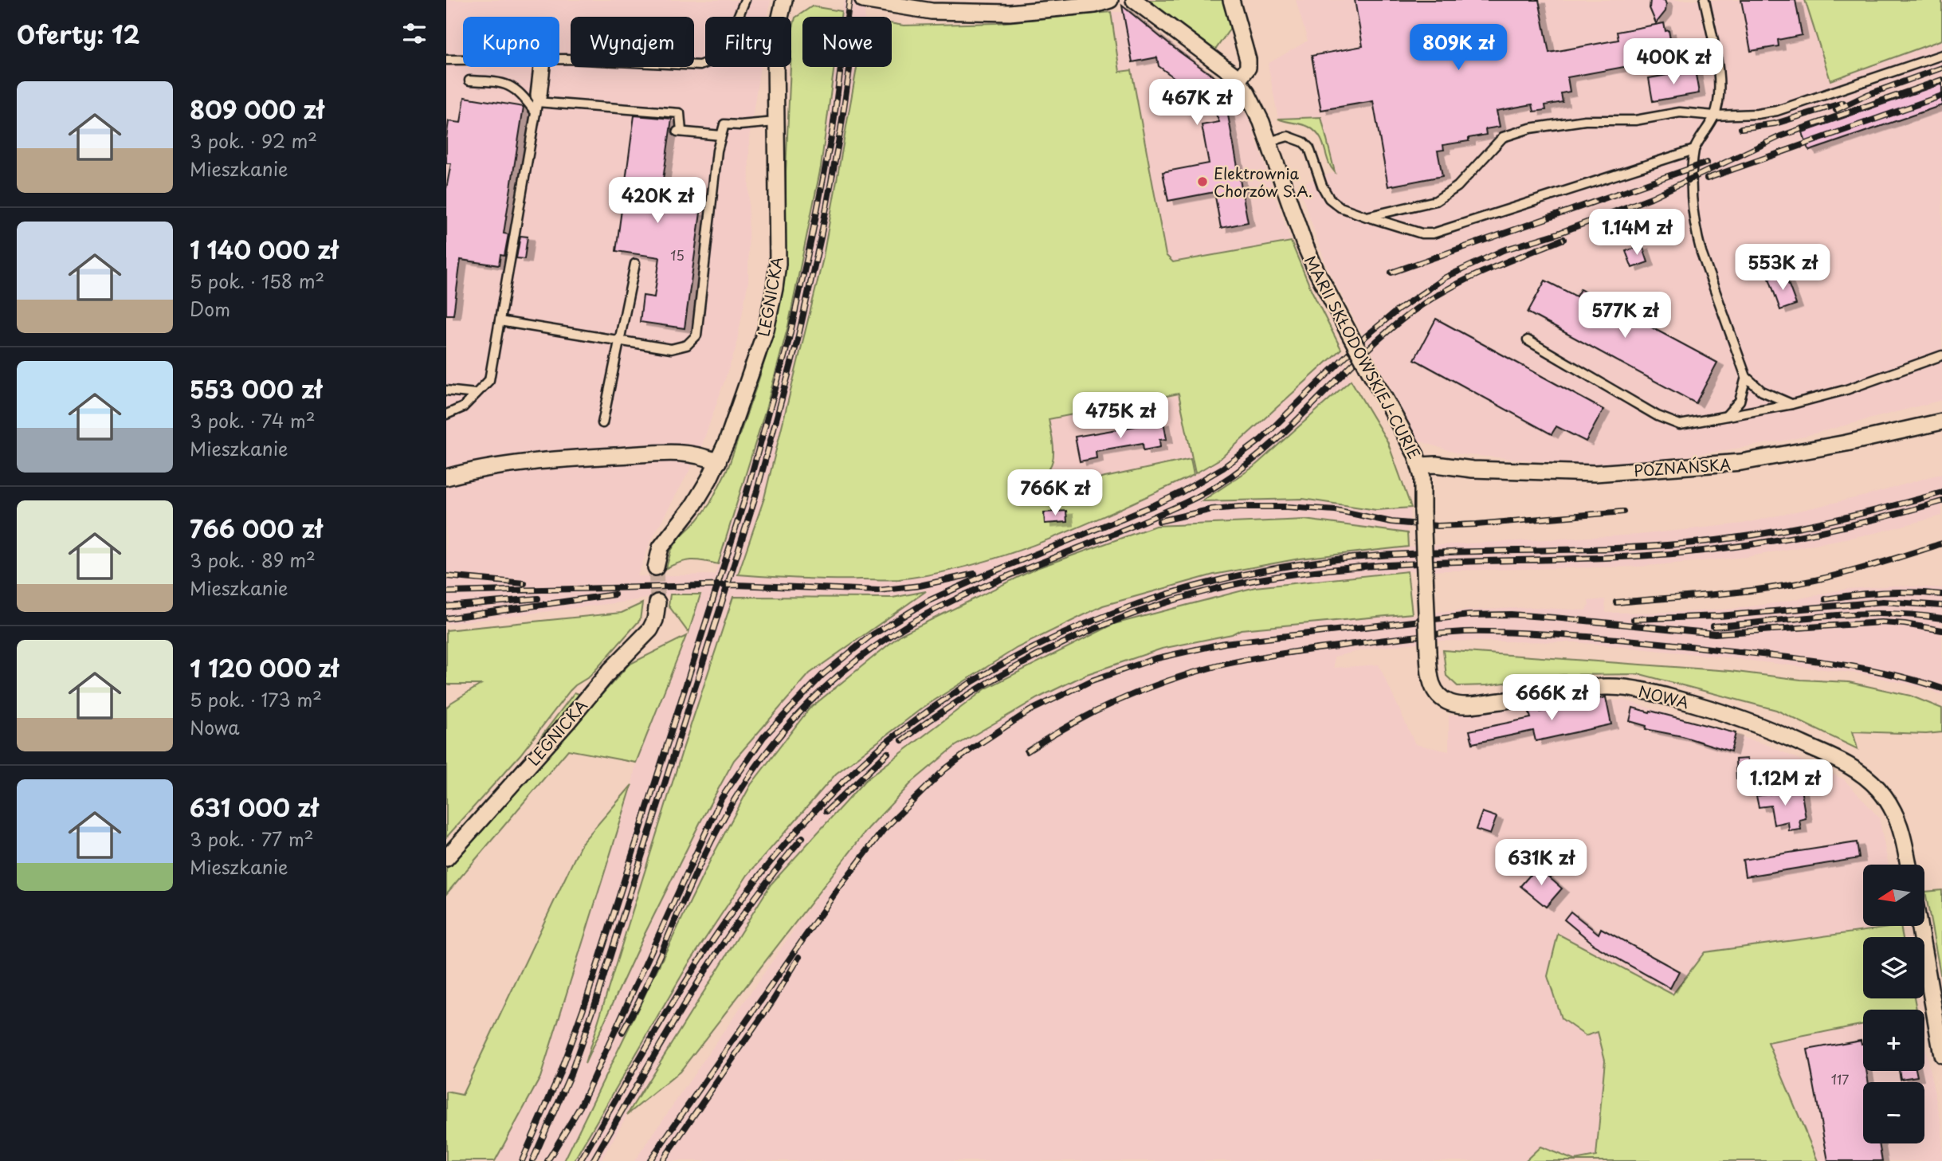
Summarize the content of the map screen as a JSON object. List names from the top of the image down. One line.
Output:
{"streets":{"street":["LEGNICKA","MARII SKŁODOWSKIEJ-CURIE","POZNAŃSKA","NOWA"]},"crossings":[["MARII SKŁODOWSKIEJ-CURIE","POZNAŃSKA"],["MARII SKŁODOWSKIEJ-CURIE","NOWA"],["POZNAŃSKA","NOWA"]],"places":["Elektrownia Chorzów S.A."],"house_numbers":["15","117"],"north":"left","page":{"heading":"Oferty: 12","chip":["Kupno","Wynajem","Filtry","Nowe"],"price":["809K zł","400K zł","467K zł","420K zł","1.14M zł","553K zł","577K zł","475K zł","766K zł","666K zł","1.12M zł","631K zł"],"list":[{"name":"809 000 zł","note":"3 pok. · 92 m² · Mieszkanie"},{"name":"1 140 000 zł","note":"5 pok. · 158 m² · Dom"},{"name":"553 000 zł","note":"3 pok. · 74 m² · Mieszkanie"},{"name":"766 000 zł","note":"3 pok. · 89 m² · Mieszkanie"},{"name":"1 120 000 zł","note":"5 pok. · 173 m² · Nowa"},{"name":"631 000 zł","note":"3 pok. · 77 m² · Mieszkanie"}],"map_buttons":["+","−"]}}
